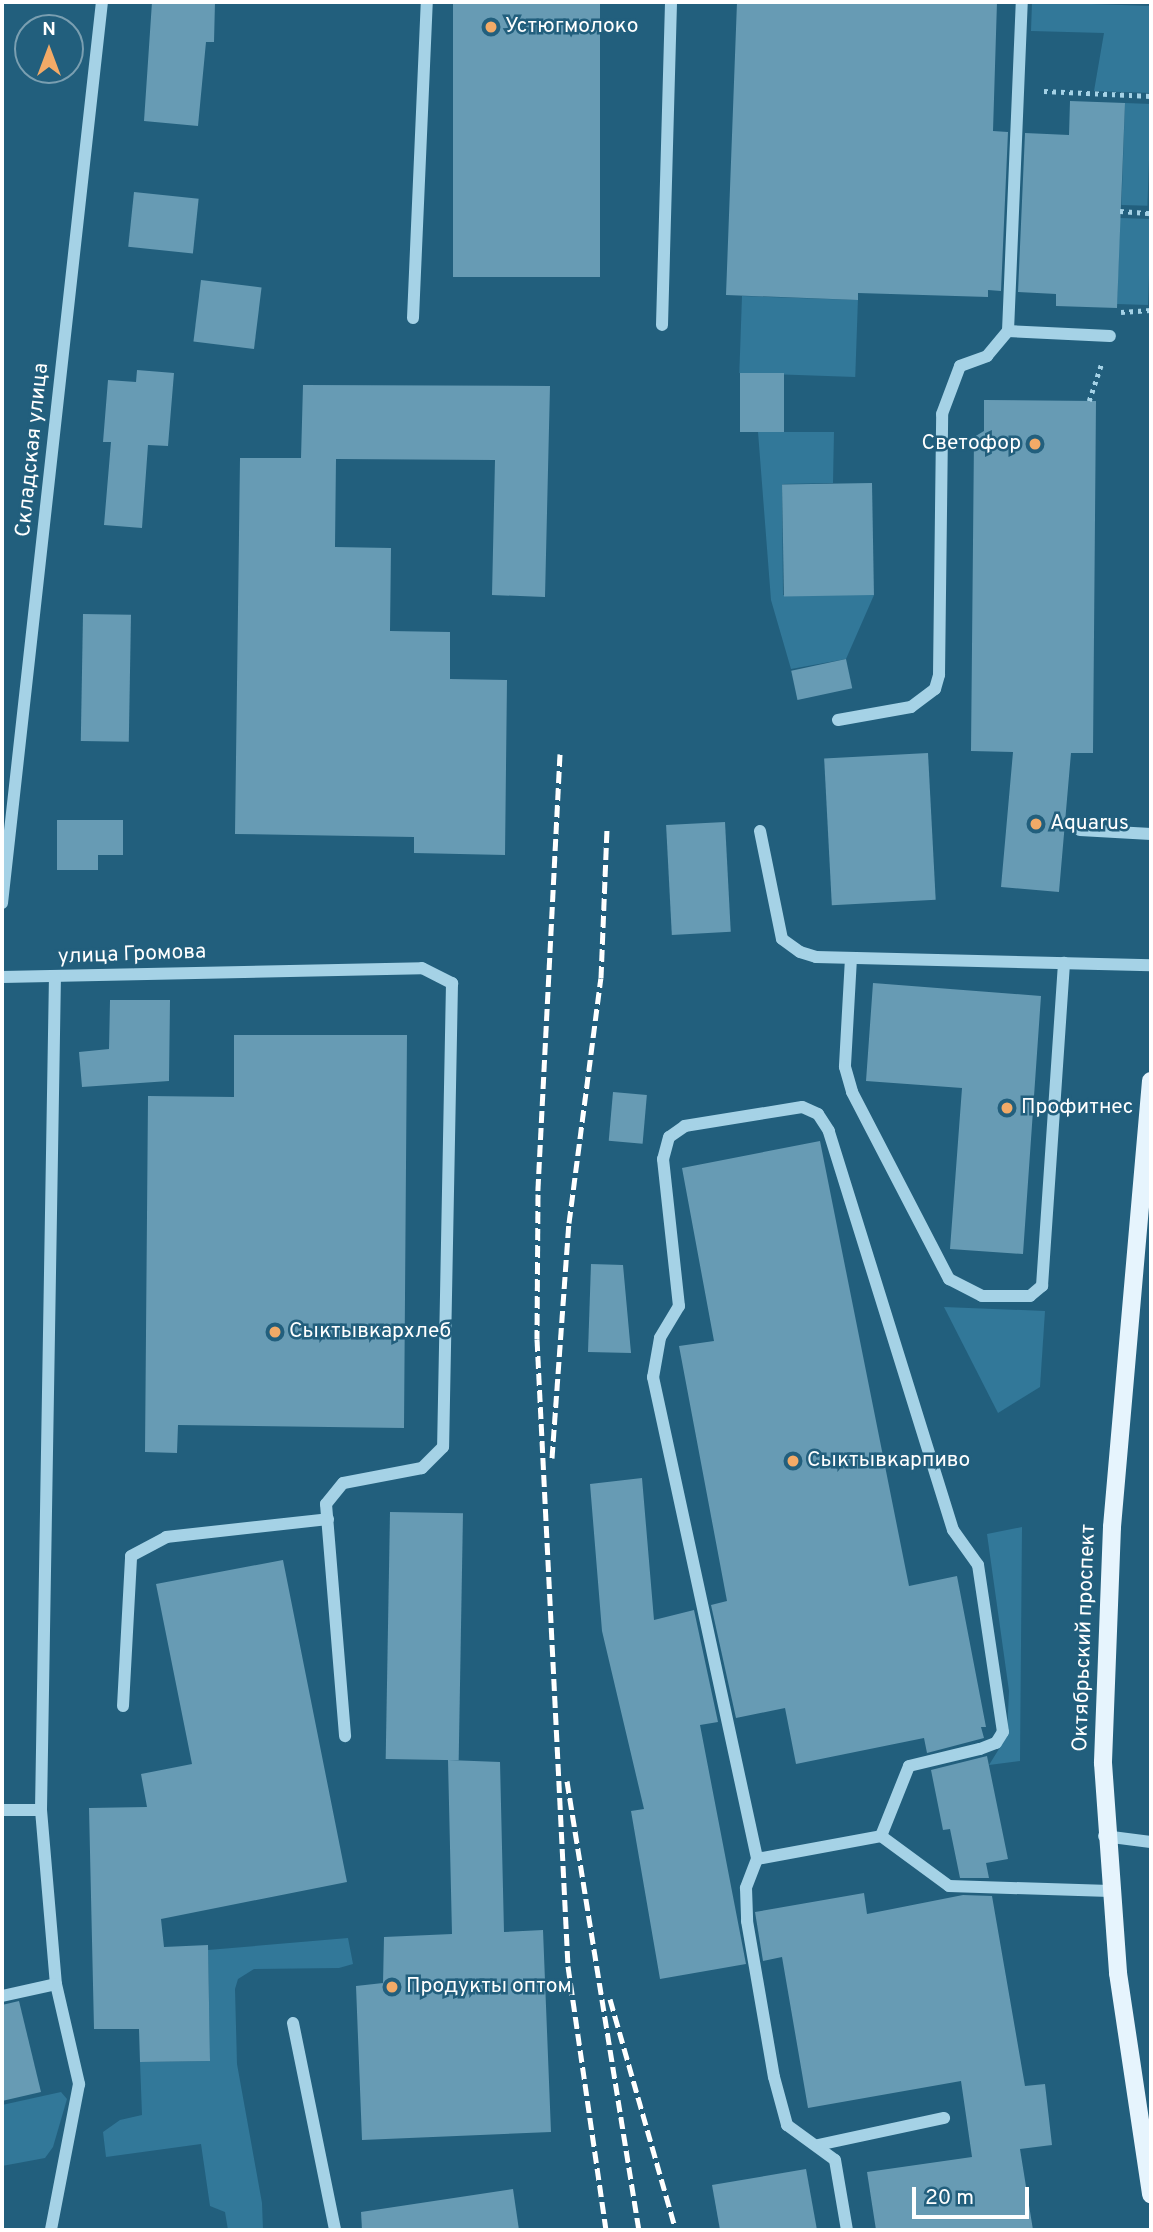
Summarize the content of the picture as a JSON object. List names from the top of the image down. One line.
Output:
{"streets":{"main road":["Октябрьский проспект"],"street":["Складская улица","улица Громова"]},"places":["Устюгмолоко","Светофор","Aquarus","Профитнес","Сыктывкархлеб","Сыктывкарпиво","Продукты оптом"],"scale_bar":"20 m","north":"top"}
